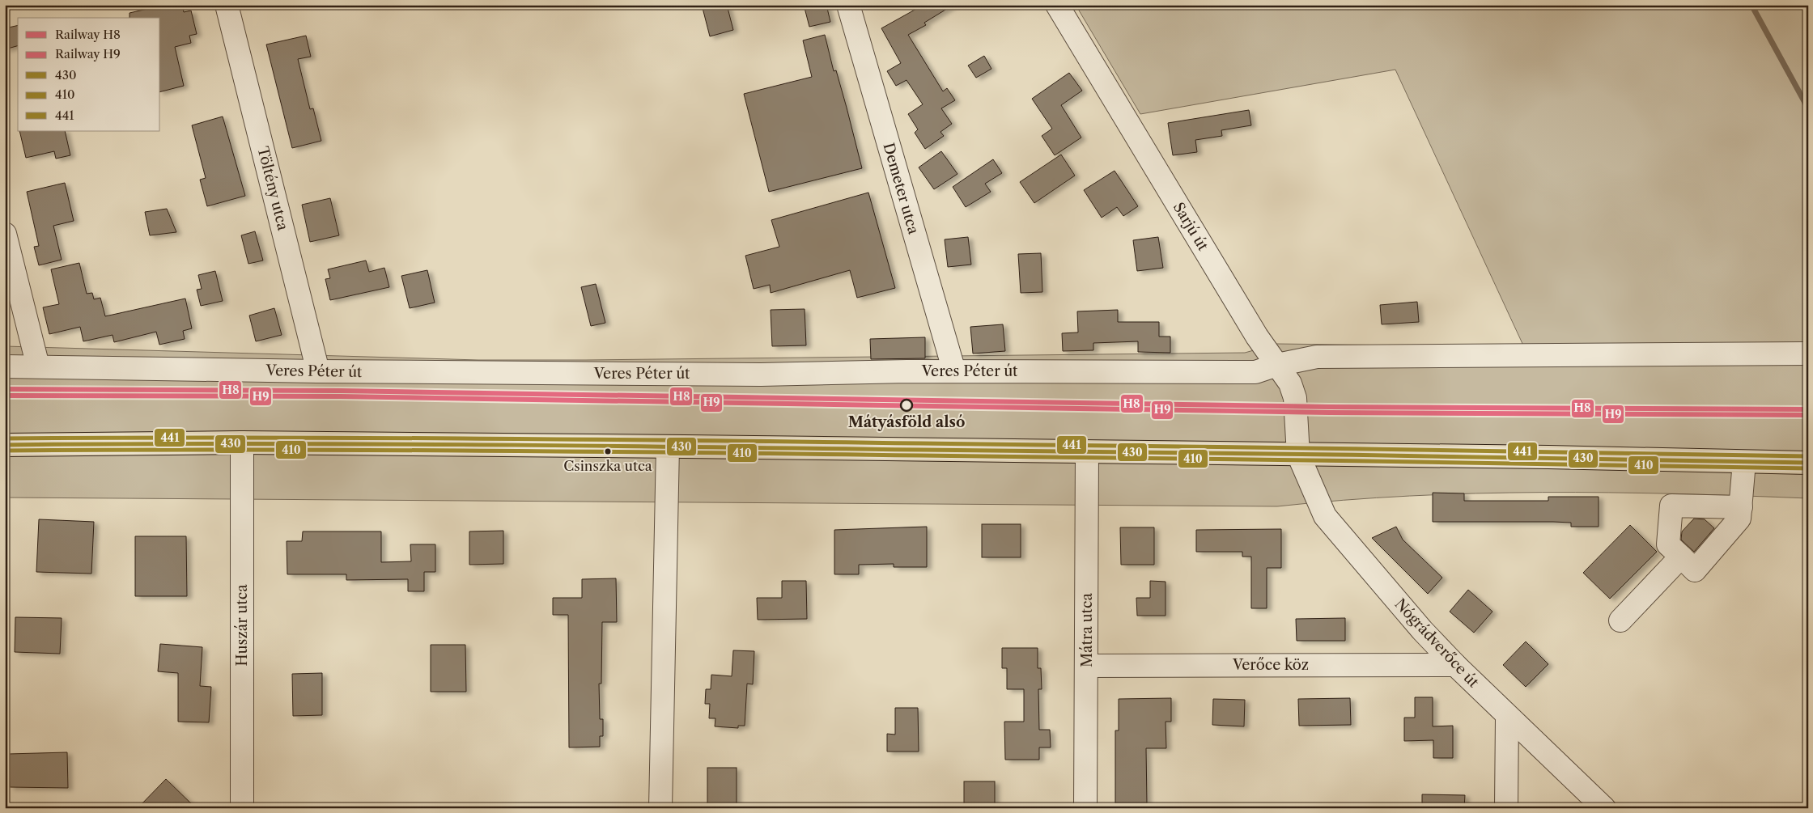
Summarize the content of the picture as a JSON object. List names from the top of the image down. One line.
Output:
{"streets":{"street":["Töltény utca","Demeter utca","Sarjú út","Veres Péter út","Huszár utca","Mátra utca","Nógrádverőce út","Verőce köz"]},"crossings":[["Töltény utca","Veres Péter út"],["Demeter utca","Veres Péter út"],["Sarjú út","Veres Péter út"],["Sarjú út","Nógrádverőce út"],["Mátra utca","Verőce köz"],["Nógrádverőce út","Verőce köz"]],"places":["Mátyásföld alsó","Csinszka utca"],"lines":["rail line H8","rail line H9","transit line 441","transit line 430","transit line 410"],"legend":["Railway H8","Railway H9","430","410","441"]}
